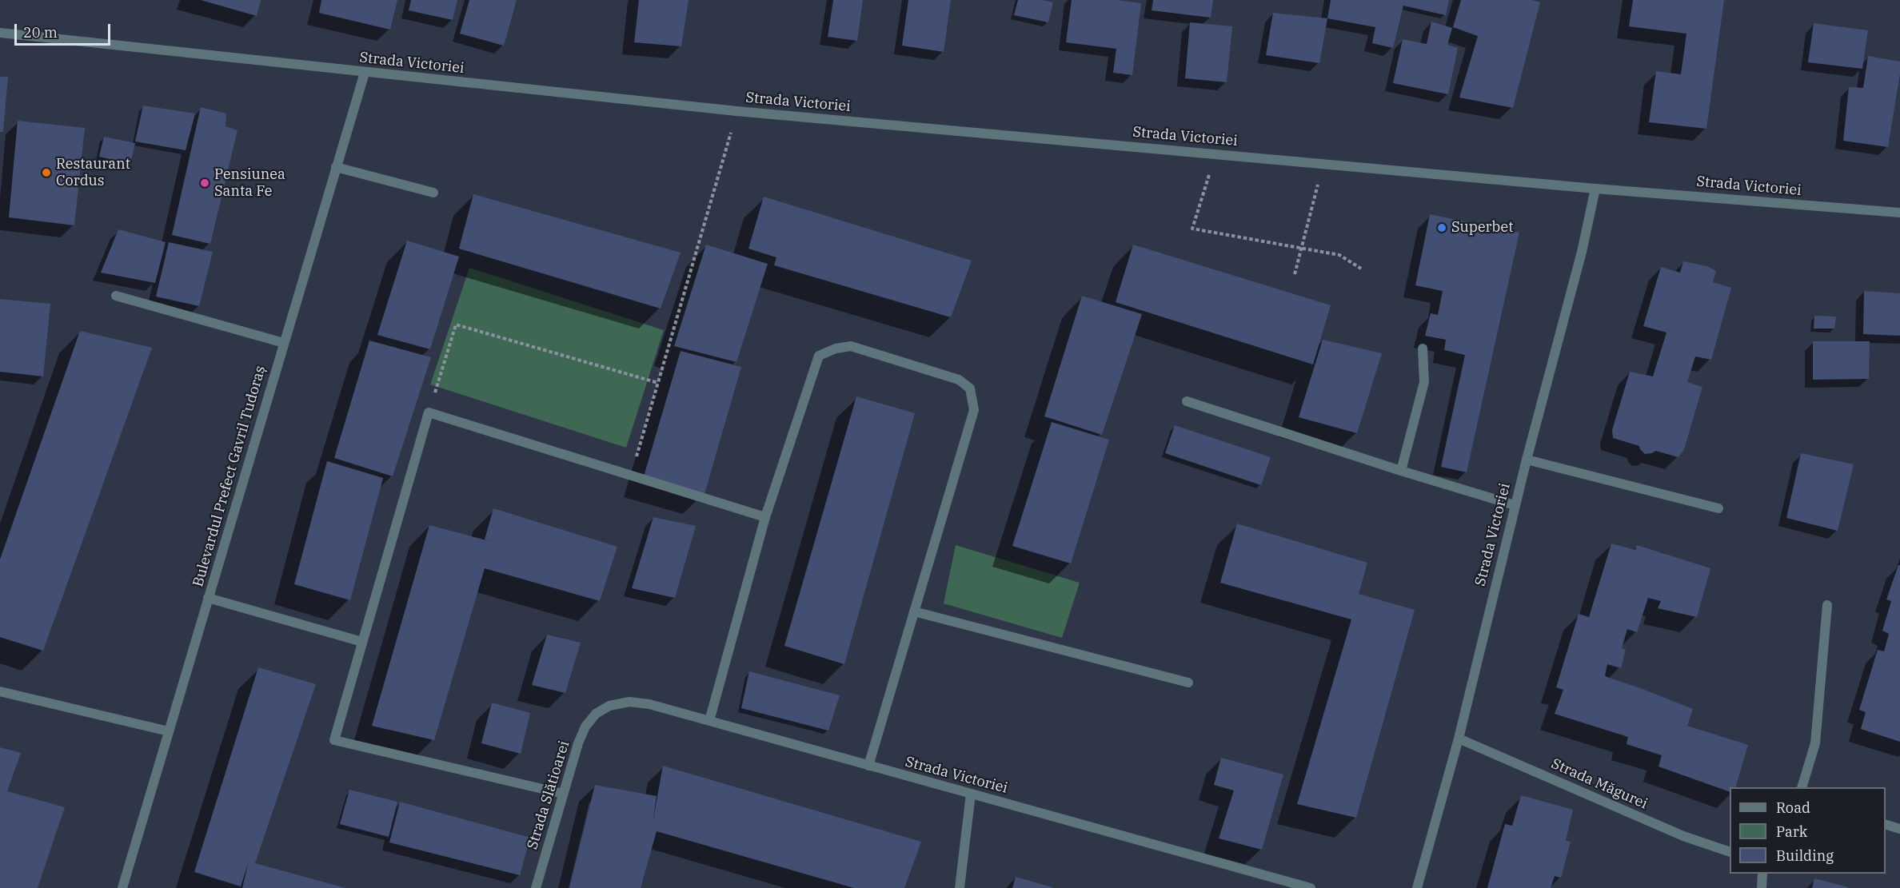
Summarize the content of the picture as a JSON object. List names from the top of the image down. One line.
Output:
{"streets":{"street":["Strada Victoriei","Bulevardul Prefect Gavril Tudoraș","Strada Măgurei","Strada Slătioarei"]},"crossings":[["Strada Victoriei","Bulevardul Prefect Gavril Tudoraș"],["Strada Victoriei","Strada Măgurei"],["Strada Victoriei","Strada Slătioarei"]],"places":["Restaurant Cordus","Pensiunea Santa Fe","Superbet"],"legend":["Road","Park","Building"],"scale_bar":"20 m"}
